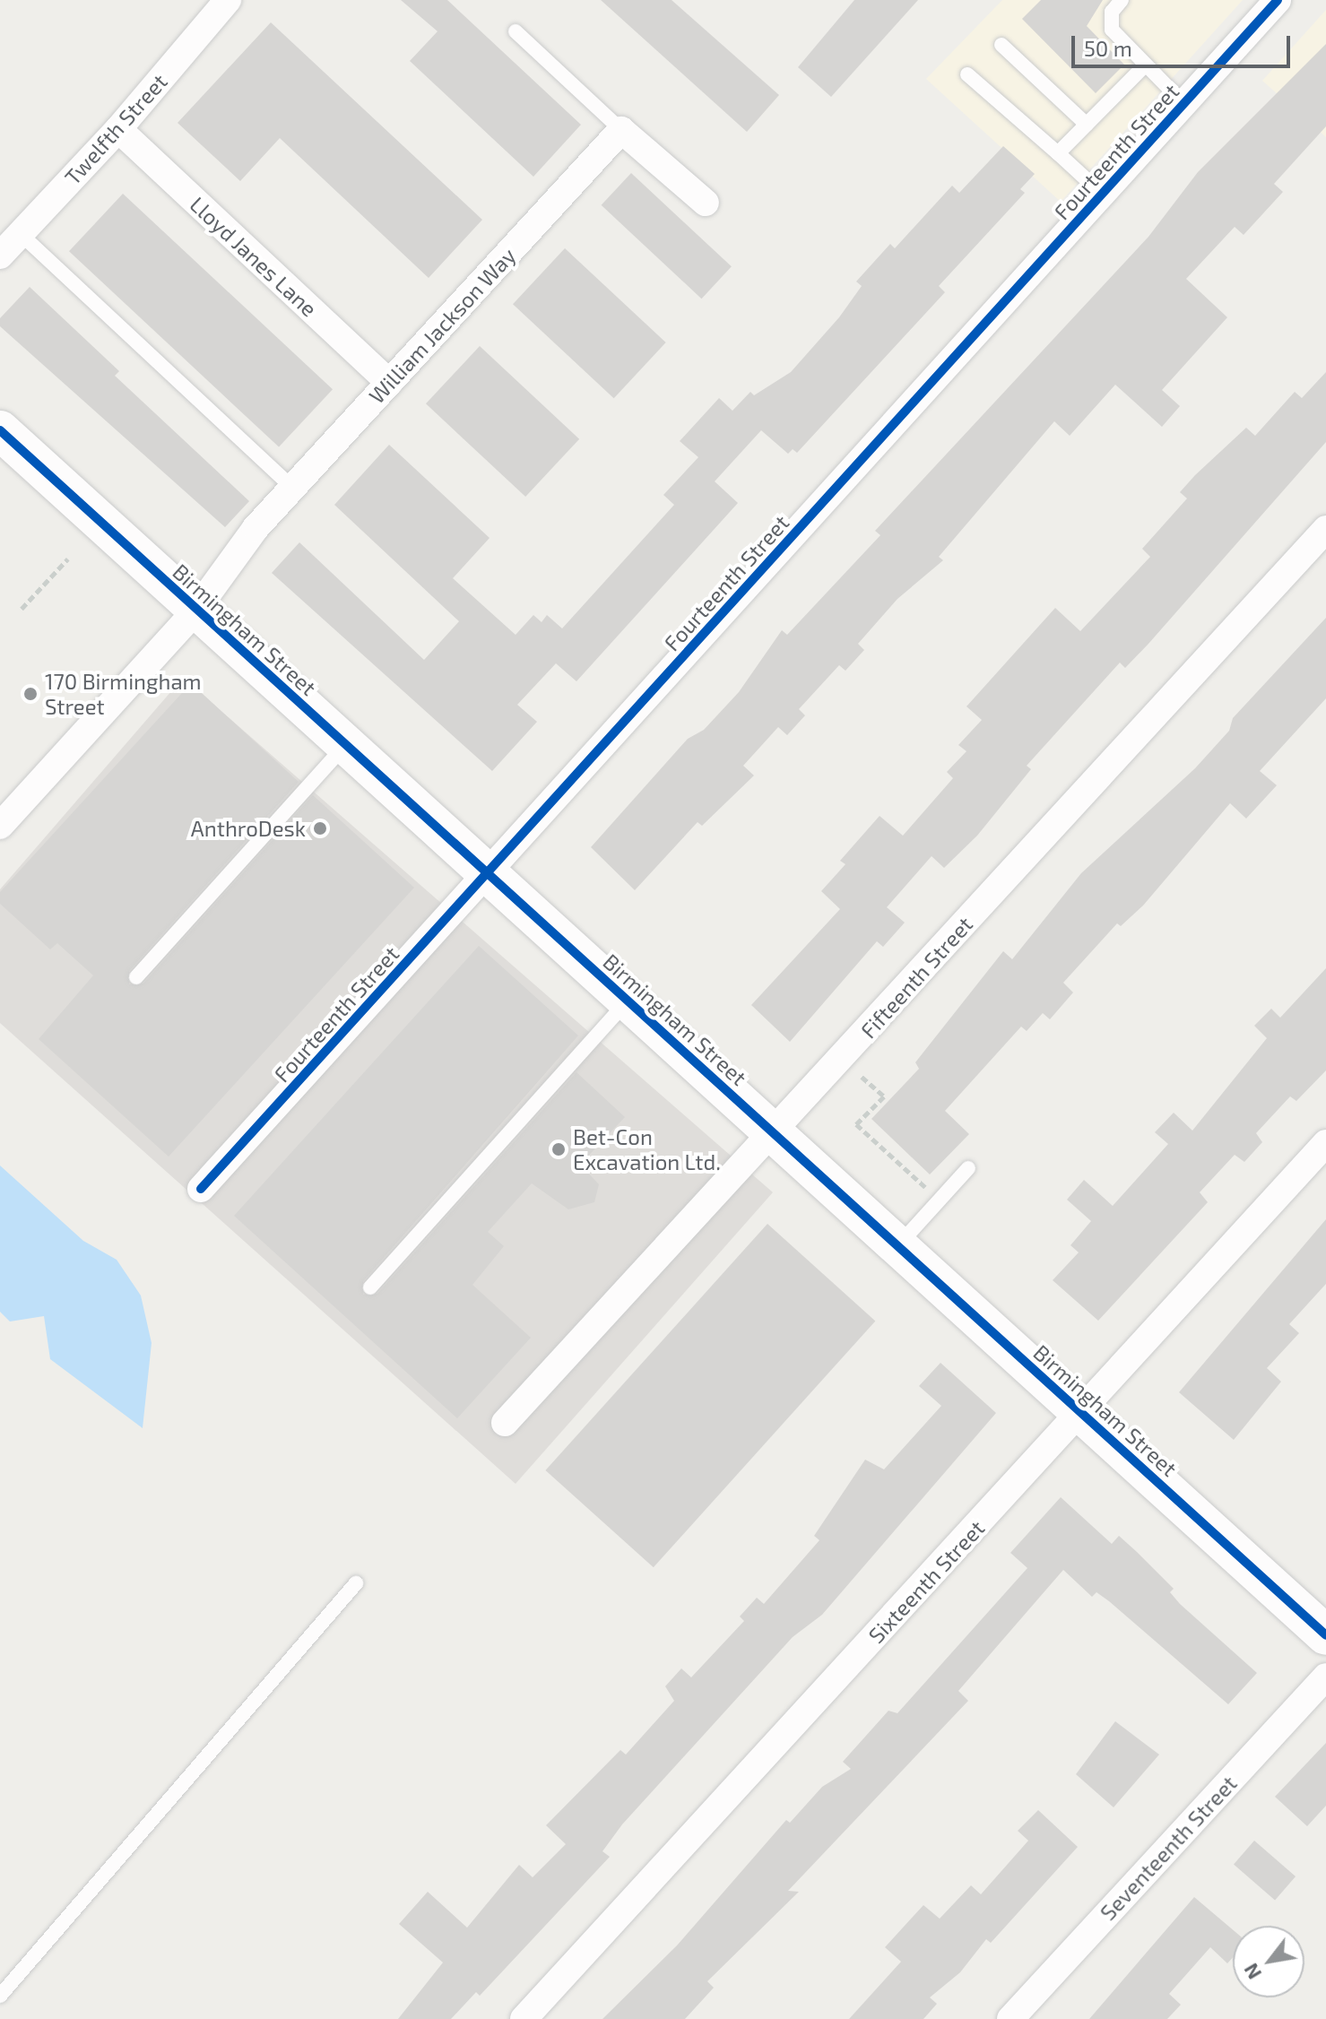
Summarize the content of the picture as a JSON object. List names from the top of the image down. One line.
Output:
{"streets":{"street":["Twelfth Street","Fourteenth Street","Lloyd Janes Lane","William Jackson Way","Birmingham Street","Fifteenth Street","Sixteenth Street","Seventeenth Street"]},"crossings":[["Twelfth Street","Lloyd Janes Lane"],["Fourteenth Street","Birmingham Street"],["Lloyd Janes Lane","William Jackson Way"],["William Jackson Way","Birmingham Street"],["Birmingham Street","Fifteenth Street"],["Birmingham Street","Sixteenth Street"]],"places":["170 Birmingham Street","AnthroDesk","Bet-Con Excavation Ltd."],"scale_bar":"50 m","north":"bottom left"}
